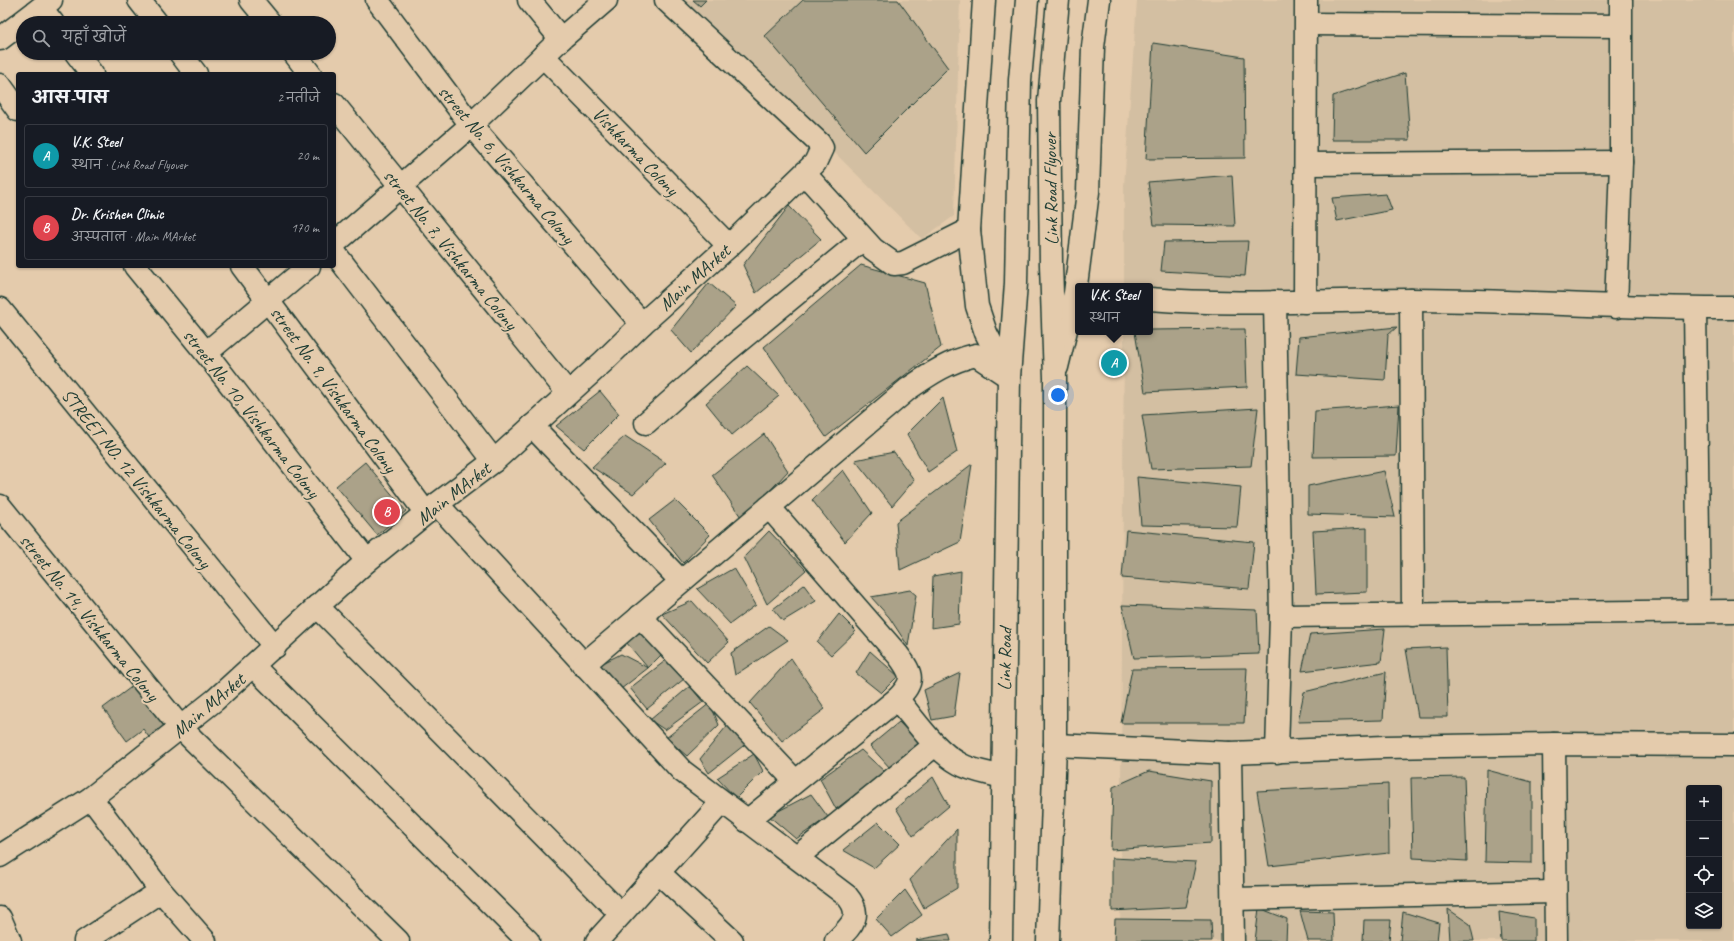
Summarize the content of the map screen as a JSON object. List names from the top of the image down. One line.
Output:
{"streets":{"street":["Vishkarma Colony","street No. 6, Vishkarma Colony","Link Road Flyover","street No. 7, Vishkarma Colony","Main MArket","street No. 9, Vishkarma Colony","street No. 10, Vishkarma Colony","STREET NO. 12 Vishkarma Colony","street No. 14, Vishkarma Colony","Link Road"]},"crossings":[["Vishkarma Colony","Main MArket"],["street No. 6, Vishkarma Colony","Main MArket"],["Link Road Flyover","Link Road"],["street No. 7, Vishkarma Colony","Main MArket"],["Main MArket","street No. 9, Vishkarma Colony"],["Main MArket","street No. 10, Vishkarma Colony"],["Main MArket","STREET NO. 12 Vishkarma Colony"],["Main MArket","street No. 14, Vishkarma Colony"]],"page":{"search":"यहाँ खोजें","heading":["आस-पास","2 नतीजे"],"list":[{"mark":"A","name":"V.K. Steel","note":"स्थान · Link Road Flyover","value":"20 m"},{"mark":"B","name":"Dr. Krishen Clinic","note":"अस्पताल · Main MArket","value":"170 m"}],"popup":["V.K. Steel","स्थान"],"pins":["A","B"],"map_buttons":["+","−"]}}
